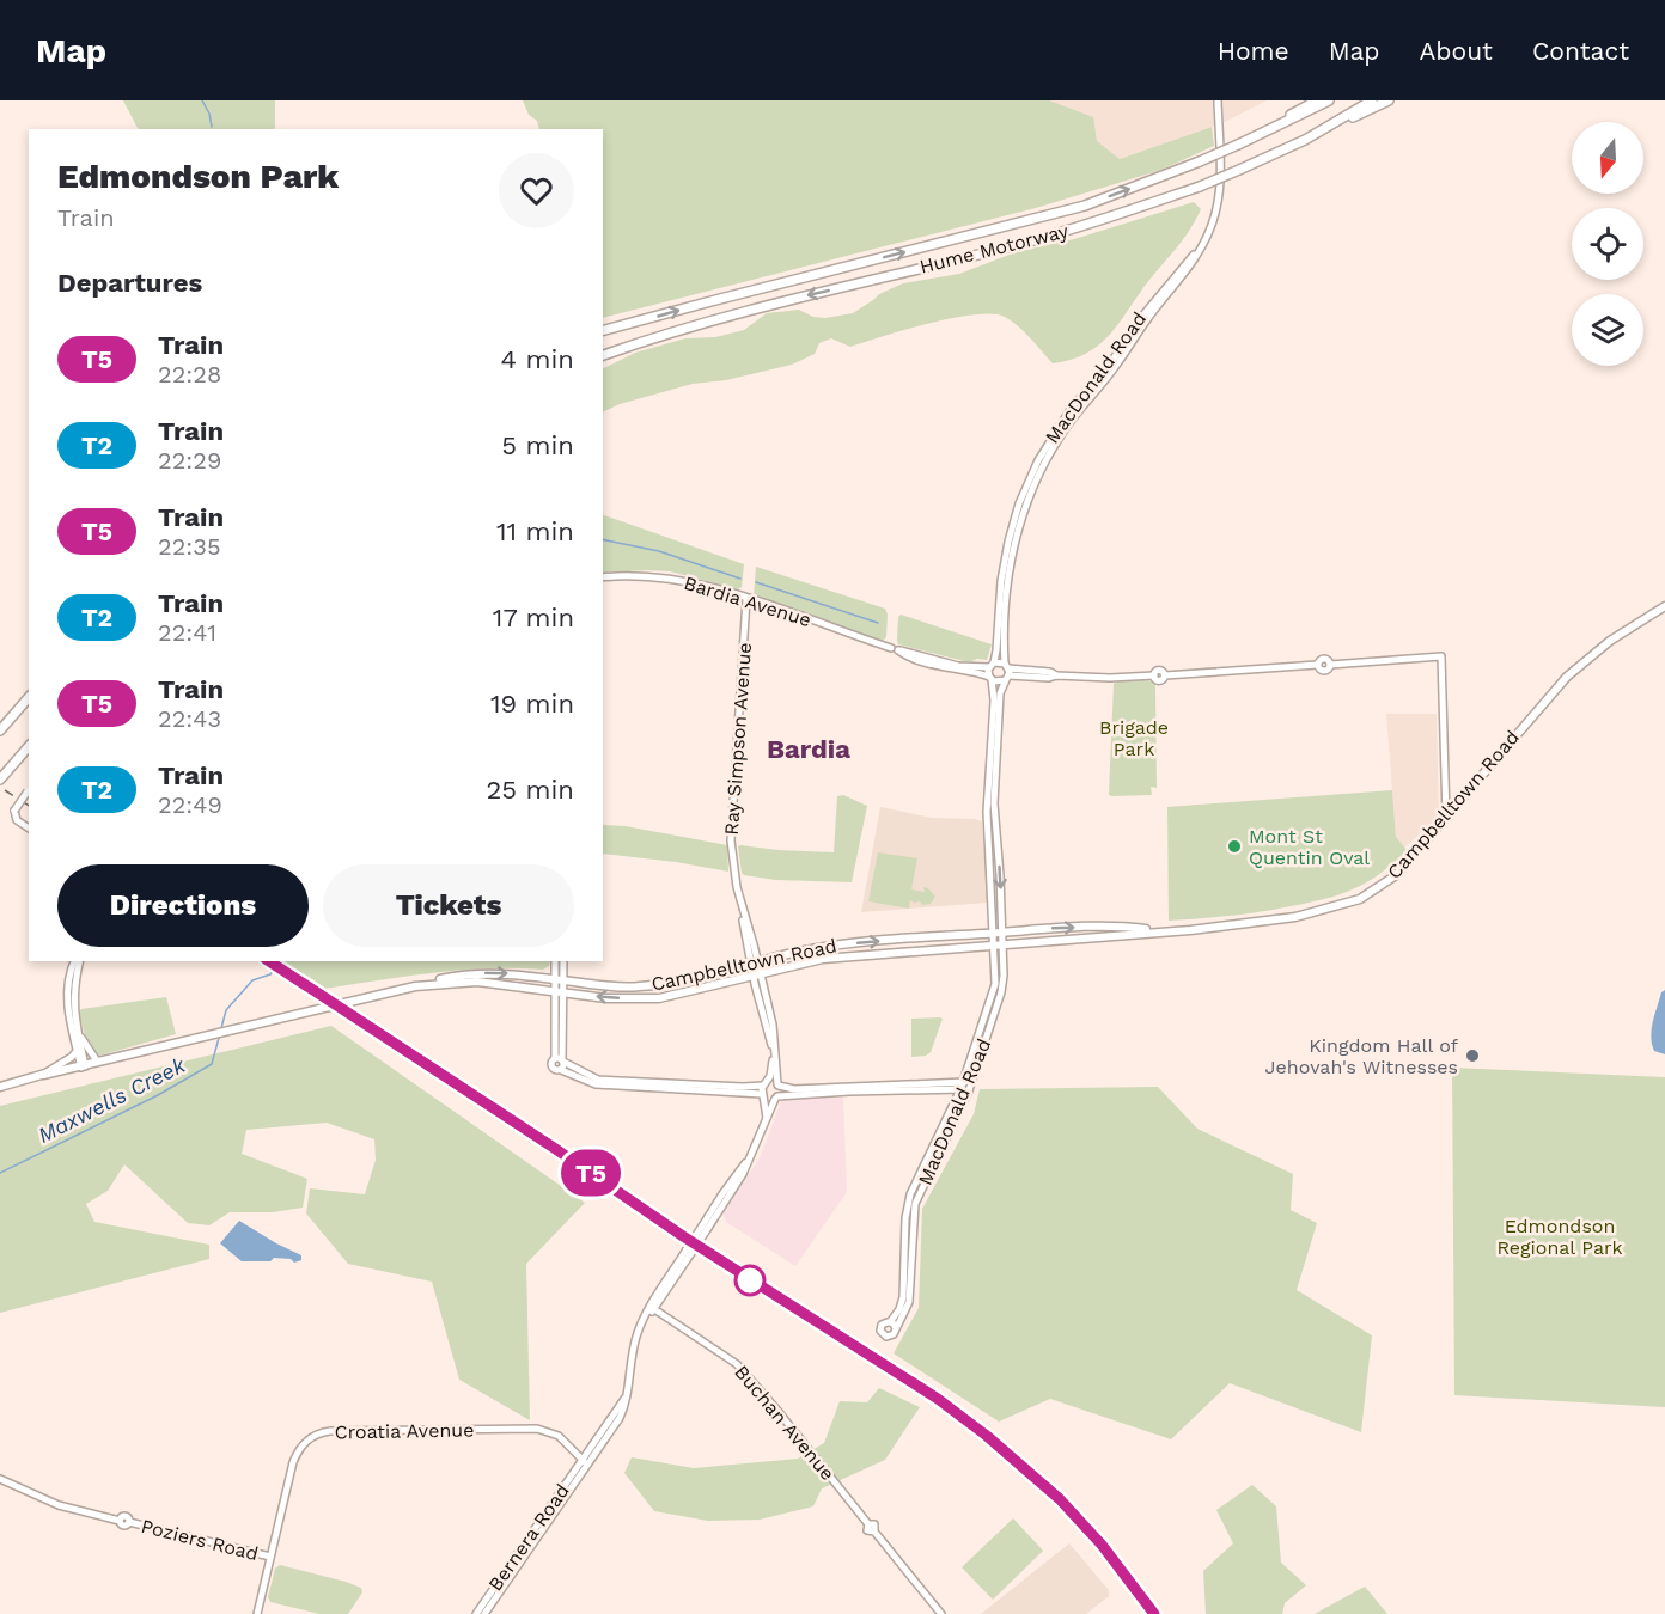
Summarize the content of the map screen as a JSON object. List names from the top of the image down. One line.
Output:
{"streets":{"highway":["Hume Motorway"],"main road":["Campbelltown Road"],"street":["MacDonald Road","Bardia Avenue","Ray Simpson Avenue","Buchan Avenue","Croatia Avenue","Bernera Road","Poziers Road"]},"crossings":[["MacDonald Road","Campbelltown Road"],["Bardia Avenue","Ray Simpson Avenue"],["Ray Simpson Avenue","Campbelltown Road"],["Croatia Avenue","Bernera Road"],["Croatia Avenue","Poziers Road"]],"districts":["Bardia"],"water":["Maxwells Creek"],"parks":["Brigade Park","Edmondson Regional Park"],"places":["Mont St Quentin Oval","Kingdom Hall of Jehovah's Witnesses"],"north":"bottom","page":{"header":"Map","nav":["Home","Map","About","Contact"],"on_map":"T5","heading":[["Edmondson Park","Train"],"Departures"],"list":[{"mark":"T5","name":"Train","note":"22:28","value":"4 min"},{"mark":"T2","name":"Train","note":"22:29","value":"5 min"},{"mark":"T5","name":"Train","note":"22:35","value":"11 min"},{"mark":"T2","name":"Train","note":"22:41","value":"17 min"},{"mark":"T5","name":"Train","note":"22:43","value":"19 min"},{"mark":"T2","name":"Train","note":"22:49","value":"25 min"}],"buttons":["Directions","Tickets"]}}
